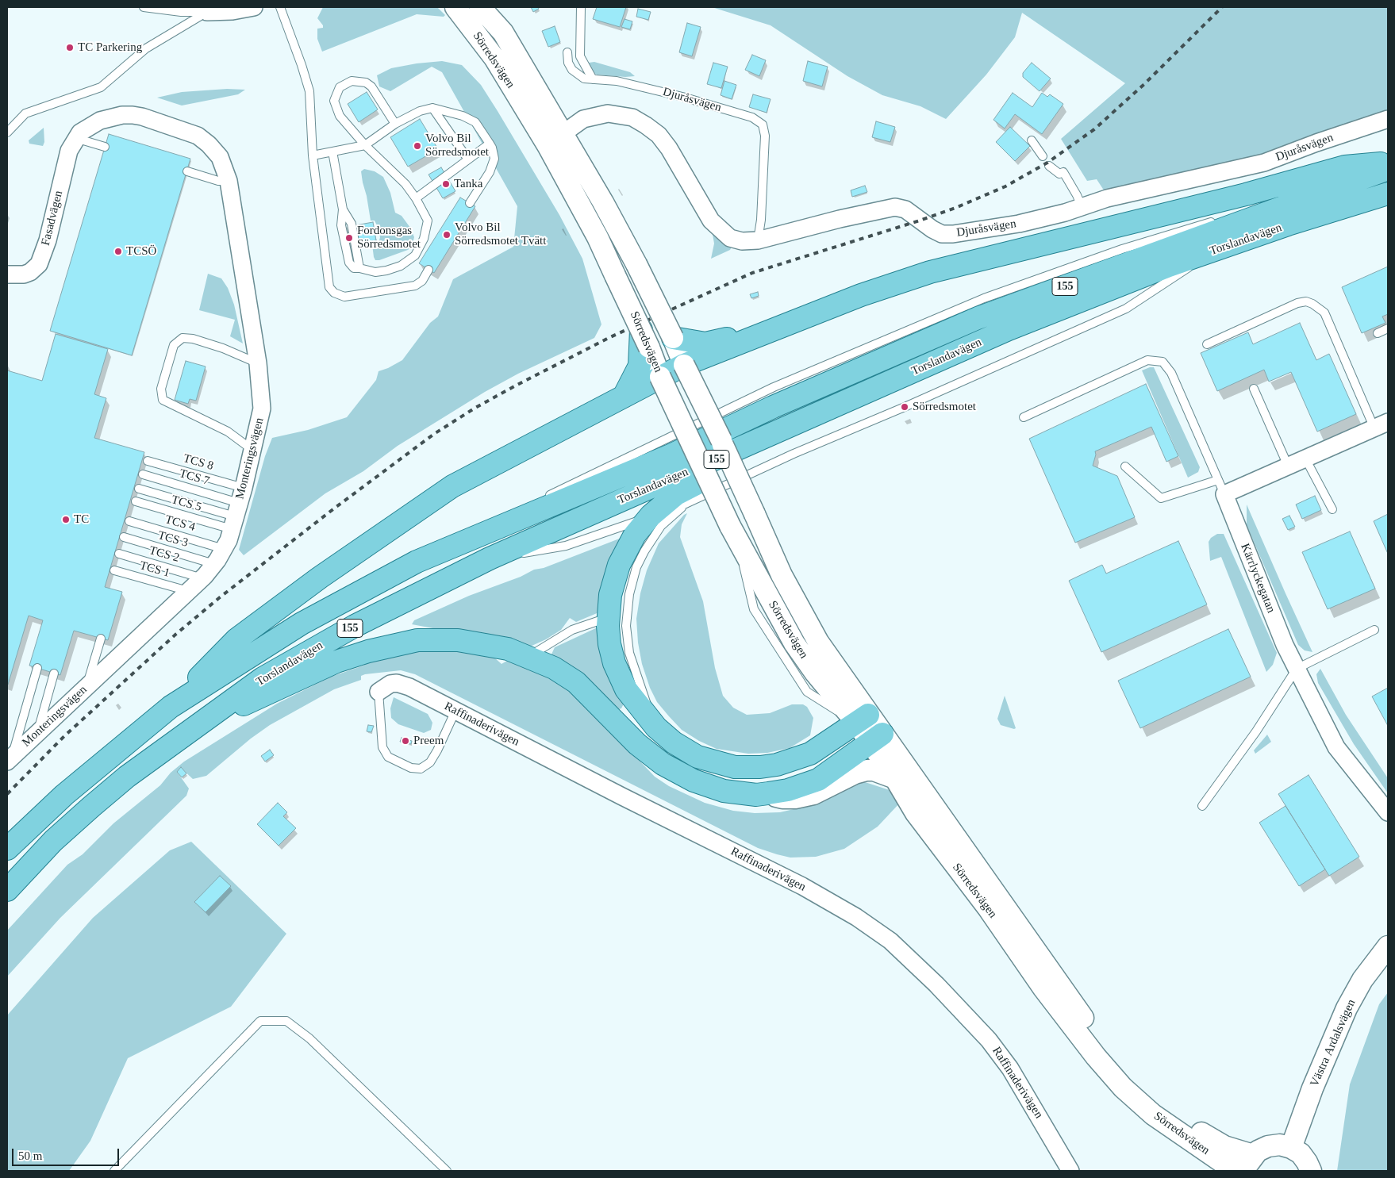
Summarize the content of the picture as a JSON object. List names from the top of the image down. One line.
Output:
{"streets":{"main road":["Torslandavägen","155"],"street":["Sörredsvägen","Djuråsvägen","Fasadvägen","Monteringsvägen","Kärrlyckegatan","Raffinaderivägen","Västra Ardalsvägen"],"lane":["TCS 8","TCS 7","TCS 5","TCS 4","TCS 3","TCS 2","TCS 1"]},"crossings":[["Sörredsvägen","Djuråsvägen"],["Fasadvägen","Monteringsvägen"],["Monteringsvägen","TCS 8"],["Monteringsvägen","TCS 7"],["Monteringsvägen","TCS 5"],["Monteringsvägen","TCS 4"],["Monteringsvägen","TCS 3"],["Monteringsvägen","TCS 2"],["Monteringsvägen","TCS 1"],["TCS 8","TCS 7"],["TCS 8","TCS 5"],["TCS 7","TCS 5"]],"places":["TC Parkering","Volvo Bil Sörredsmotet","Tanka","Volvo Bil Sörredsmotet Tvätt","Fordonsgas Sörredsmotet","TCSÖ","Sörredsmotet","TC","Preem"],"scale_bar":"50 m"}
